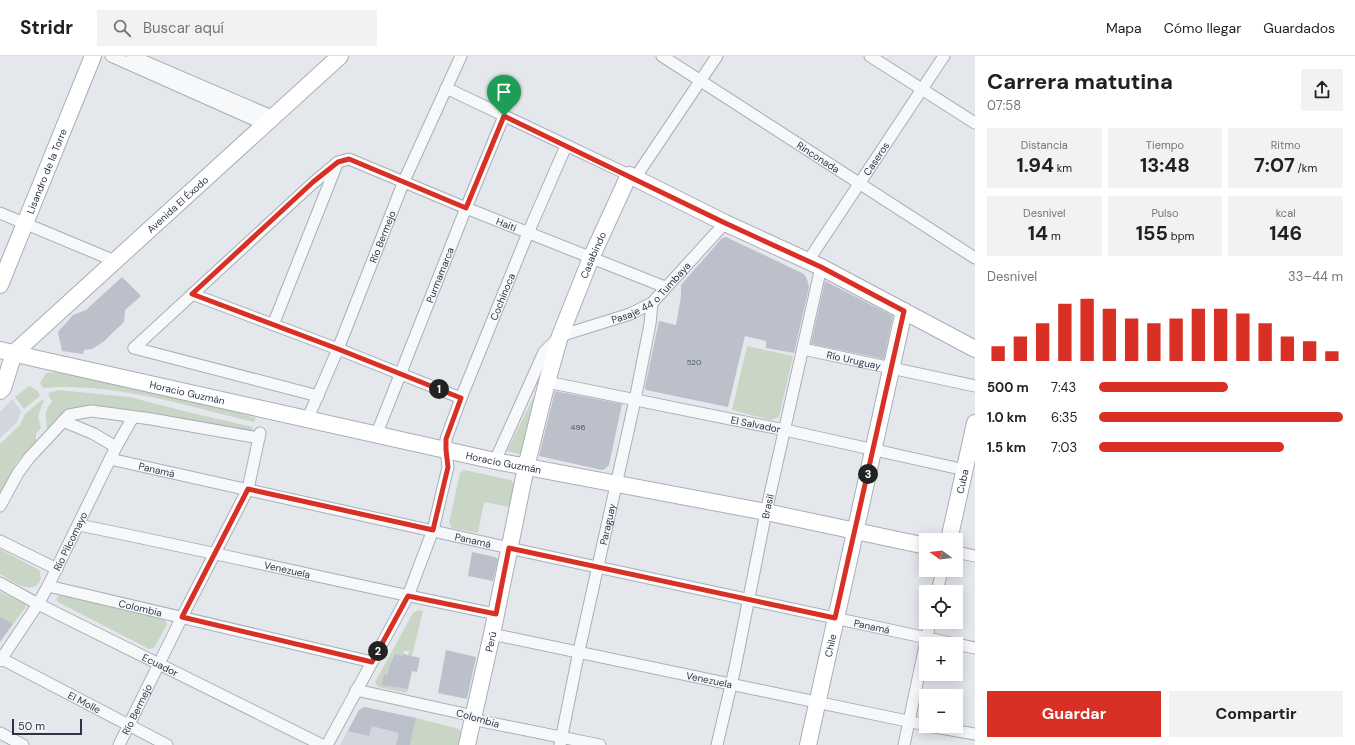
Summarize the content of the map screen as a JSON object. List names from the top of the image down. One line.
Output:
{"streets":{"main road":["Lisandro de la Torre","Avenida El Éxodo","Casabindo","Horacio Guzmán","Cuba","Perú","Chile"],"street":["Rinconada","Caseros","Haiti","Río Bermejo","Purmamarca","Pasaje 44 o Tumbaya","Cochinoca","Río Uruguay","El Salvador","Panamá","Brasil","Paraguay","Río Pilcomayo","Venezuela","Colombia","Ecuador","El Molle"]},"crossings":[["Rinconada","Caseros"],["Caseros","Brasil"],["Avenida El Éxodo","Horacio Guzmán"],["Haiti","Río Bermejo"],["Haiti","Casabindo"],["Haiti","Purmamarca"],["Haiti","Pasaje 44 o Tumbaya"],["Haiti","Cochinoca"],["Río Bermejo","Horacio Guzmán"],["Río Bermejo","Panamá"],["Río Bermejo","Río Pilcomayo"],["Río Bermejo","Venezuela"],["Río Bermejo","Colombia"],["Río Bermejo","Ecuador"],["Río Bermejo","El Molle"],["Casabindo","Pasaje 44 o Tumbaya"],["Casabindo","Horacio Guzmán"],["Casabindo","El Salvador"],["Casabindo","Perú"],["Purmamarca","Horacio Guzmán"],["Pasaje 44 o Tumbaya","Paraguay"],["Cochinoca","Horacio Guzmán"],["Cochinoca","Panamá"],["Cochinoca","Venezuela"],["Cochinoca","Colombia"],["Río Uruguay","Brasil"],["Río Uruguay","Chile"],["Horacio Guzmán","Brasil"],["Horacio Guzmán","Paraguay"],["Horacio Guzmán","Perú"],["Horacio Guzmán","Chile"],["El Salvador","Cuba"],["El Salvador","Brasil"],["El Salvador","Paraguay"],["El Salvador","Chile"],["Panamá","Brasil"],["Panamá","Paraguay"],["Panamá","Río Pilcomayo"],["Panamá","Perú"],["Panamá","Chile"],["Brasil","Venezuela"],["Paraguay","Venezuela"],["Paraguay","Colombia"],["Río Pilcomayo","Venezuela"],["Río Pilcomayo","Colombia"],["Río Pilcomayo","Ecuador"],["Río Pilcomayo","El Molle"],["Venezuela","Perú"],["Venezuela","Chile"],["Colombia","Perú"]],"house_numbers":["520","496"],"scale_bar":"50 m","north":"left","page":{"header":"Stridr","search":"Buscar aquí","nav":["Mapa","Cómo llegar","Guardados"],"heading":["Carrera matutina","07:58"],"stats":[["Distancia","1.94 km"],["Tiempo","13:48"],["Ritmo","7:07 /km"],["Desnivel","14 m"],["Pulso","155 bpm"],["kcal","146"]],"chart":["Desnivel","33–44 m"],"list":[{"name":"500 m","note":"7:43"},{"name":"1.0 km","note":"6:35"},{"name":"1.5 km","note":"7:03"}],"pins":["1","3","2"],"map_buttons":["+","−"],"buttons":["Guardar","Compartir"],"scale":"50 m"}}
